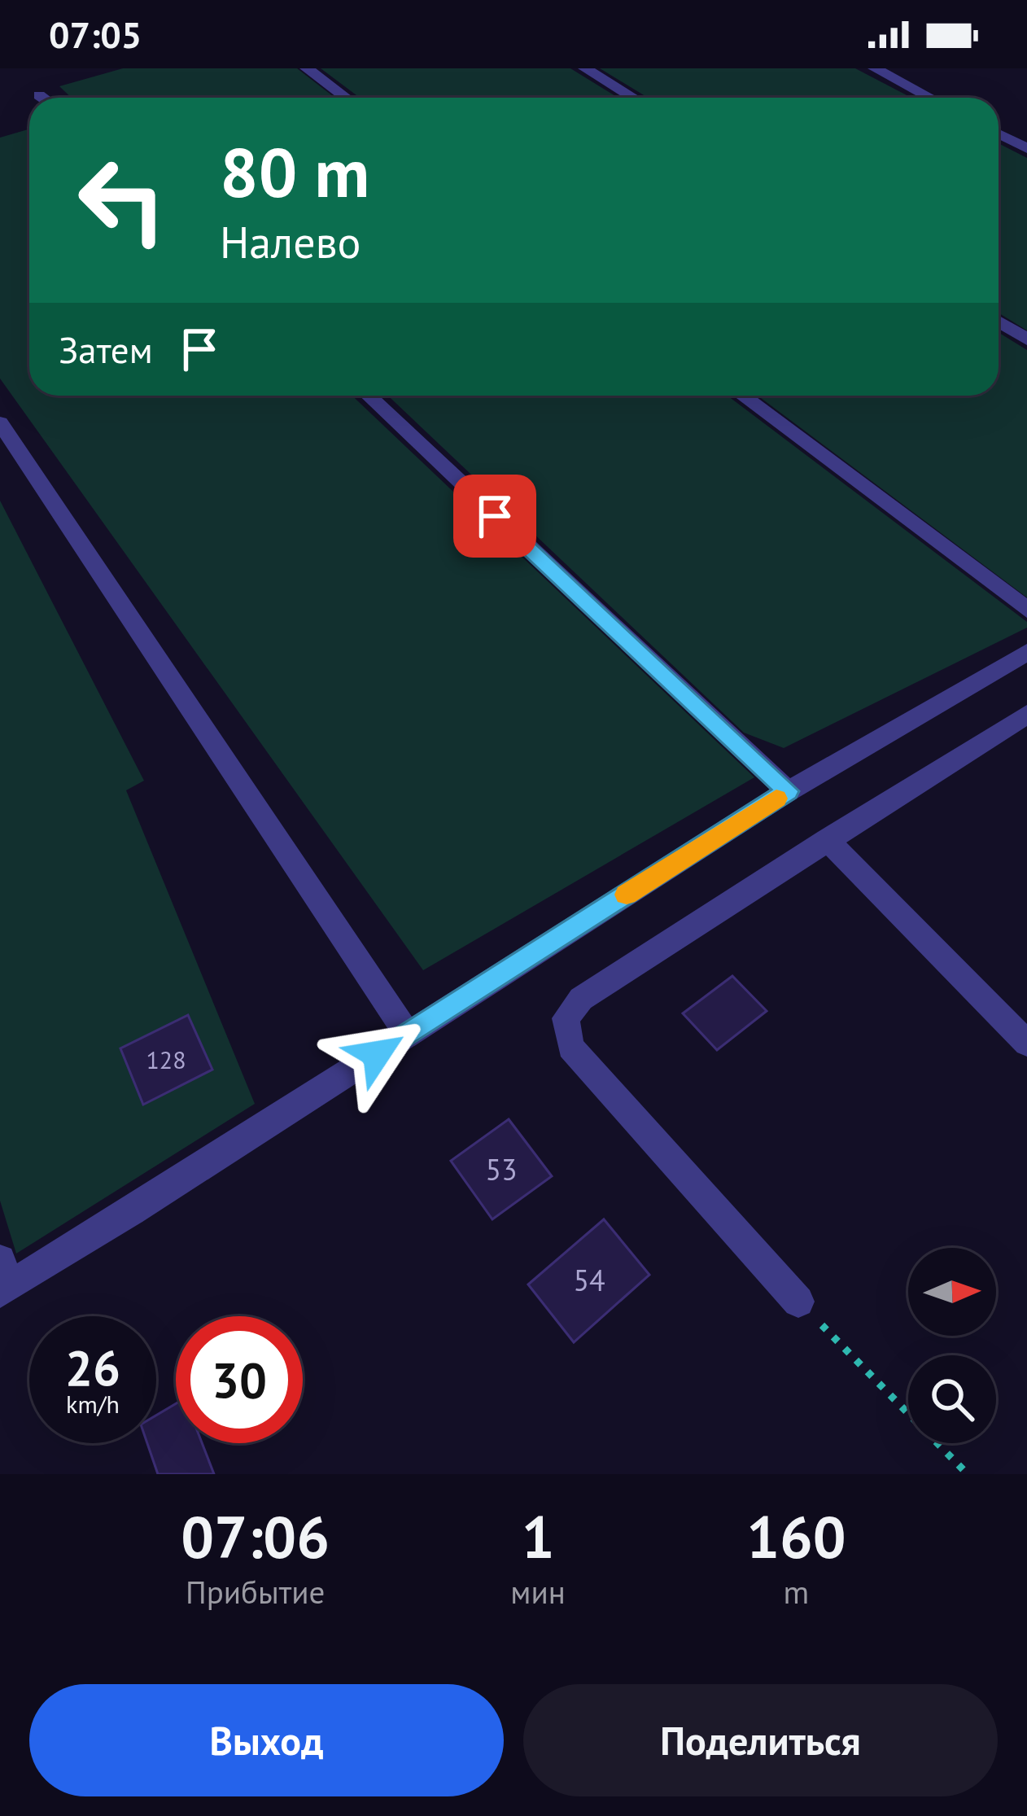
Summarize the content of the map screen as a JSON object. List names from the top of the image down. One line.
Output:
{"house_numbers":["128","53","54"],"north":"right","page":{"status":"07:05","turn":["80 m","Налево"],"then":"Затем","speed":"26 km/h","limit":"30","eta":["07:06","Прибытие","1","мин","160","m"],"buttons":["Выход","Поделиться"]}}
